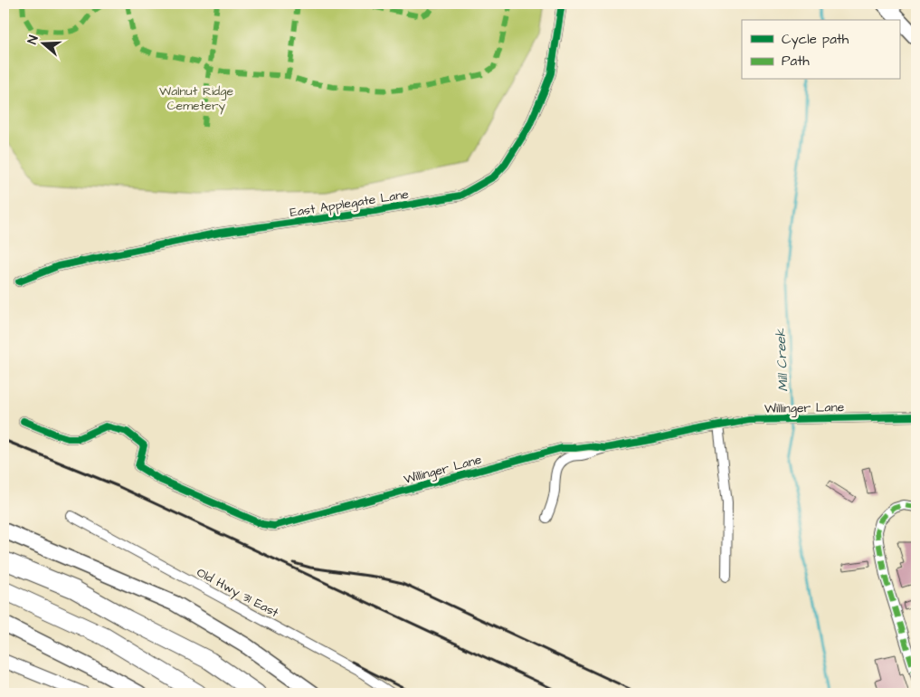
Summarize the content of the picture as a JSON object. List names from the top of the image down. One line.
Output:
{"streets":{"street":["East Applegate Lane","Willinger Lane","Old Hwy 31 East"]},"water":["Mill Creek"],"parks":["Walnut Ridge Cemetery"],"legend":["Cycle path","Path"],"north":"left"}
